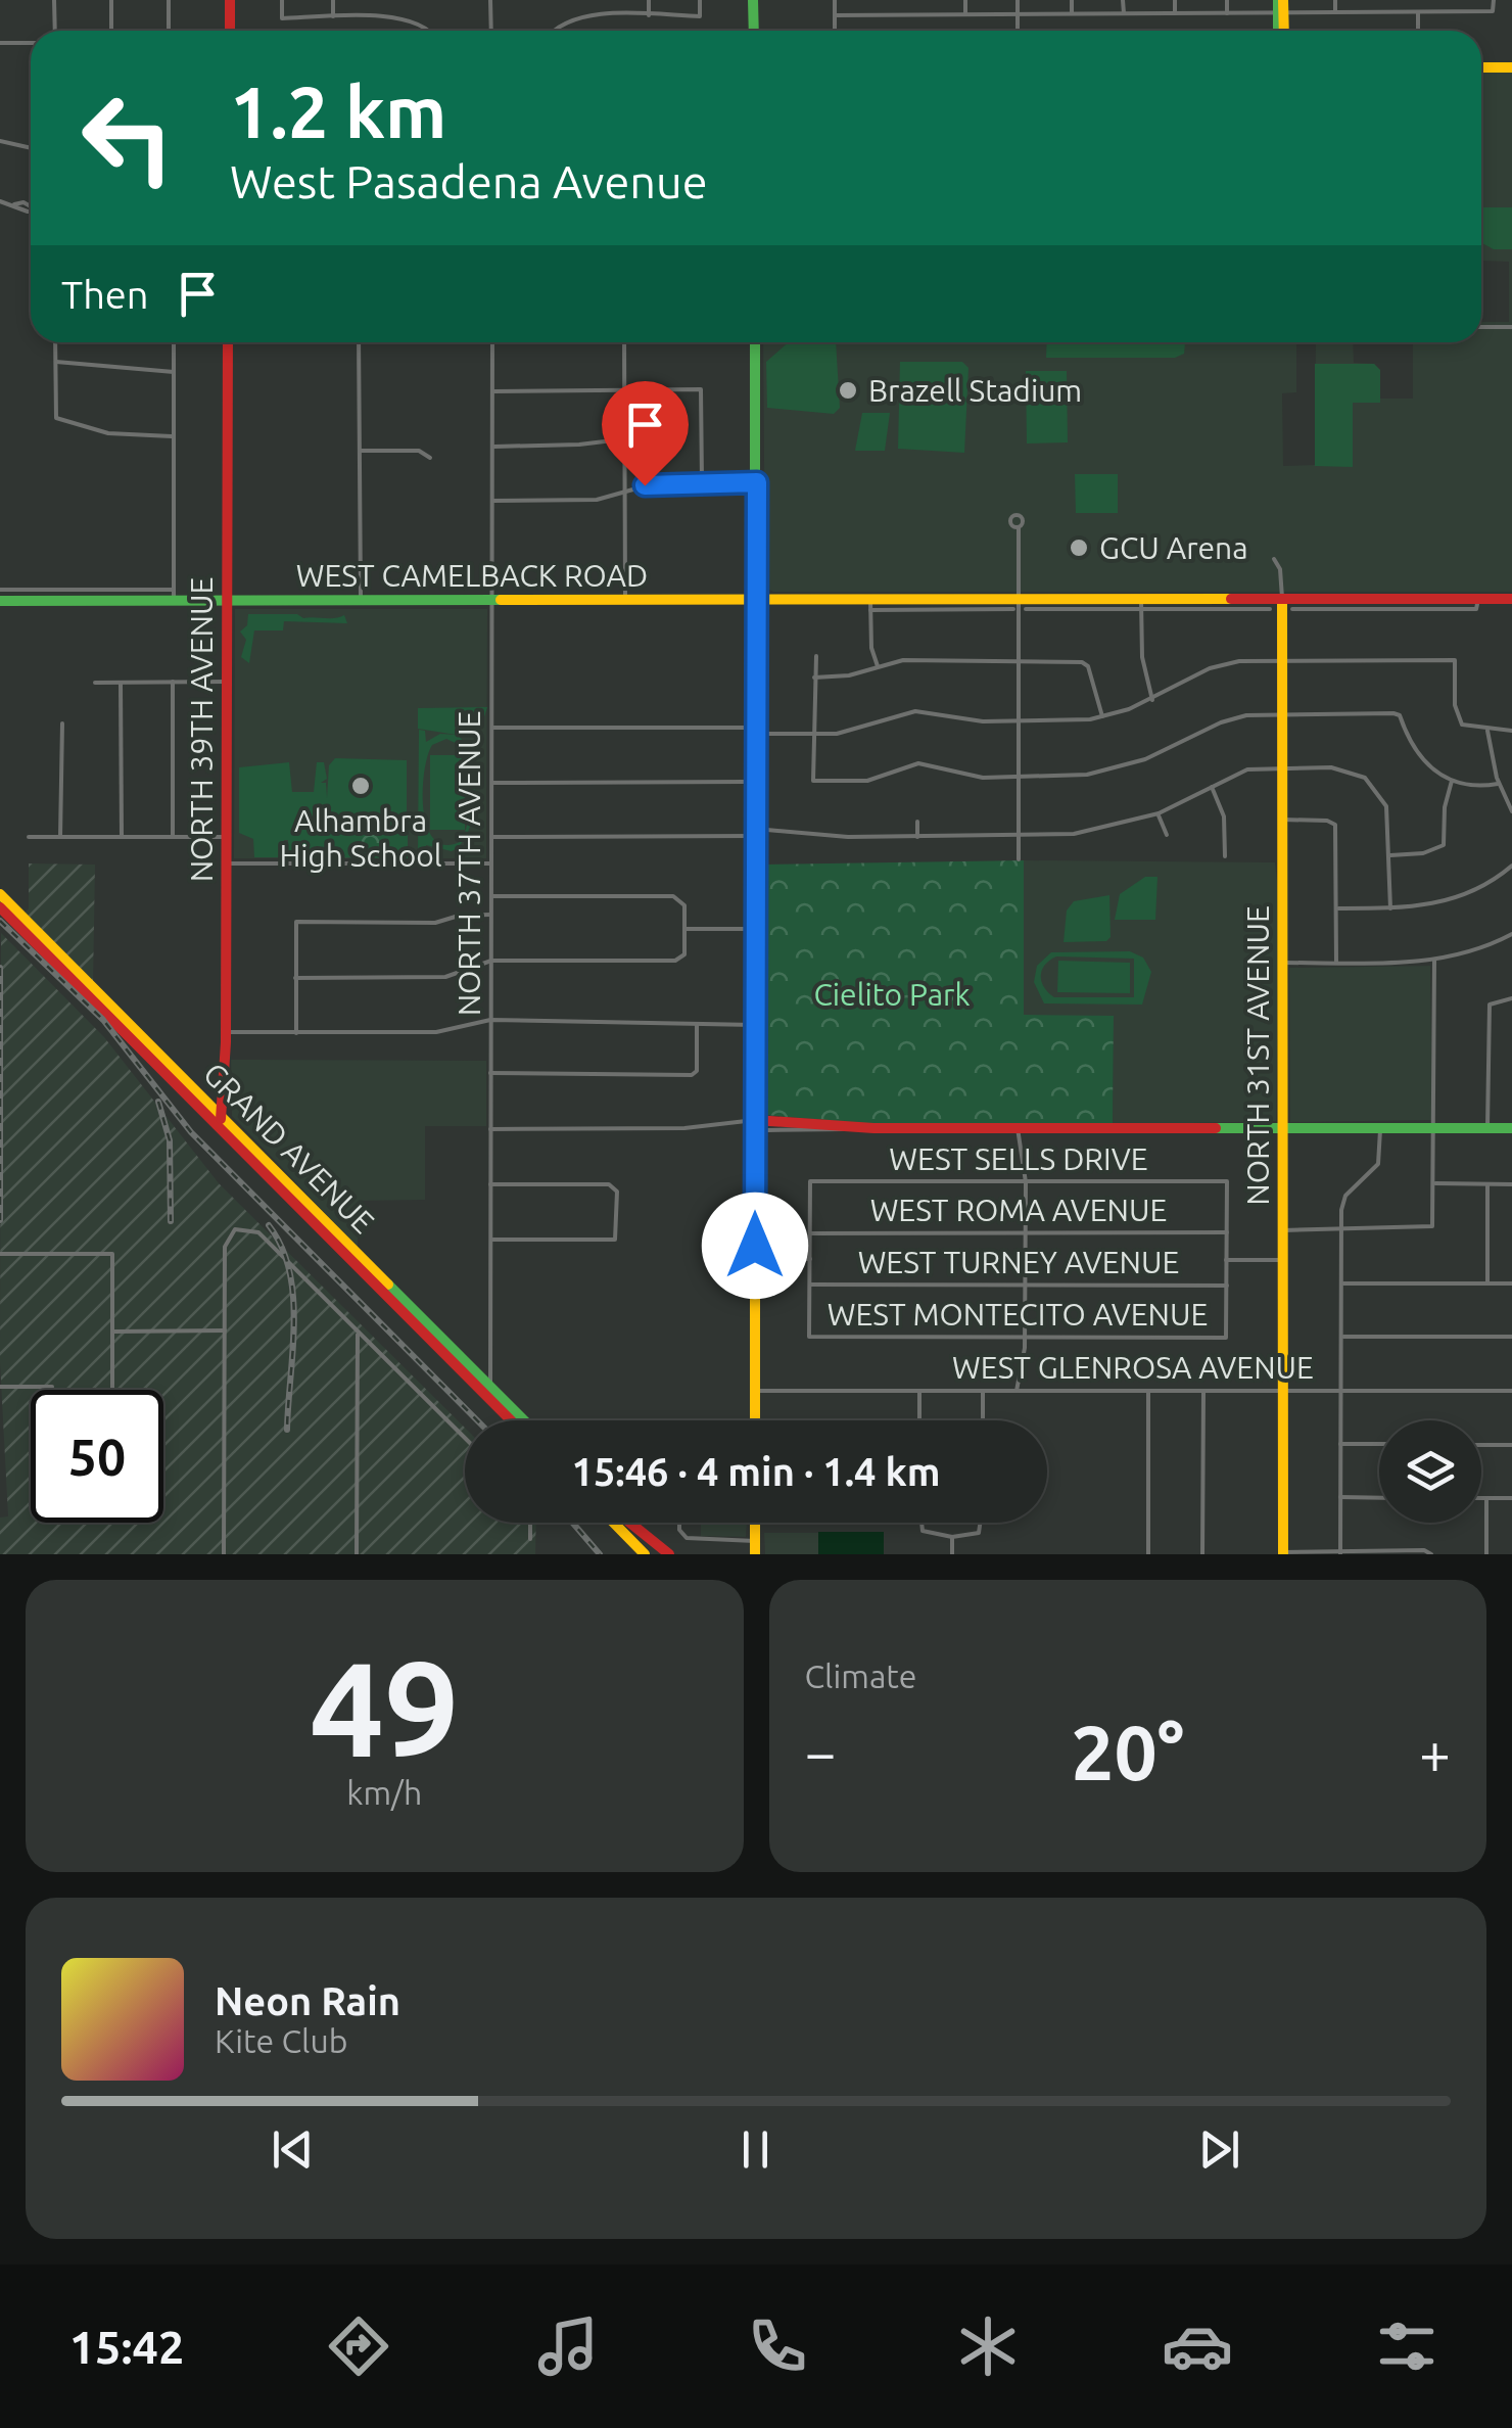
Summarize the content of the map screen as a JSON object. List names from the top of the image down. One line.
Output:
{"streets":{"main road":["WEST CAMELBACK ROAD","NORTH 39TH AVENUE","NORTH 31ST AVENUE","GRAND AVENUE"],"street":["NORTH 37TH AVENUE","WEST SELLS DRIVE","WEST ROMA AVENUE","WEST TURNEY AVENUE","WEST MONTECITO AVENUE","WEST GLENROSA AVENUE"]},"crossings":[["WEST CAMELBACK ROAD","NORTH 39TH AVENUE"],["WEST CAMELBACK ROAD","NORTH 37TH AVENUE"],["WEST CAMELBACK ROAD","NORTH 31ST AVENUE"],["NORTH 39TH AVENUE","GRAND AVENUE"],["NORTH 37TH AVENUE","GRAND AVENUE"],["NORTH 31ST AVENUE","WEST GLENROSA AVENUE"],["WEST SELLS DRIVE","WEST ROMA AVENUE"],["WEST TURNEY AVENUE","WEST MONTECITO AVENUE"]],"parks":["Cielito Park"],"places":["Brazell Stadium","GCU Arena","Alhambra High School"],"page":{"turn":["1.2 km","West Pasadena Avenue"],"then":"Then","limit":"50","trip":"15:46 · 4 min · 1.4 km","tile":[["49","km/h"],"Climate"],"heat":["−","20°","+"],"song":["Neon Rain","Kite Club"],"tabs":"15:42"}}
